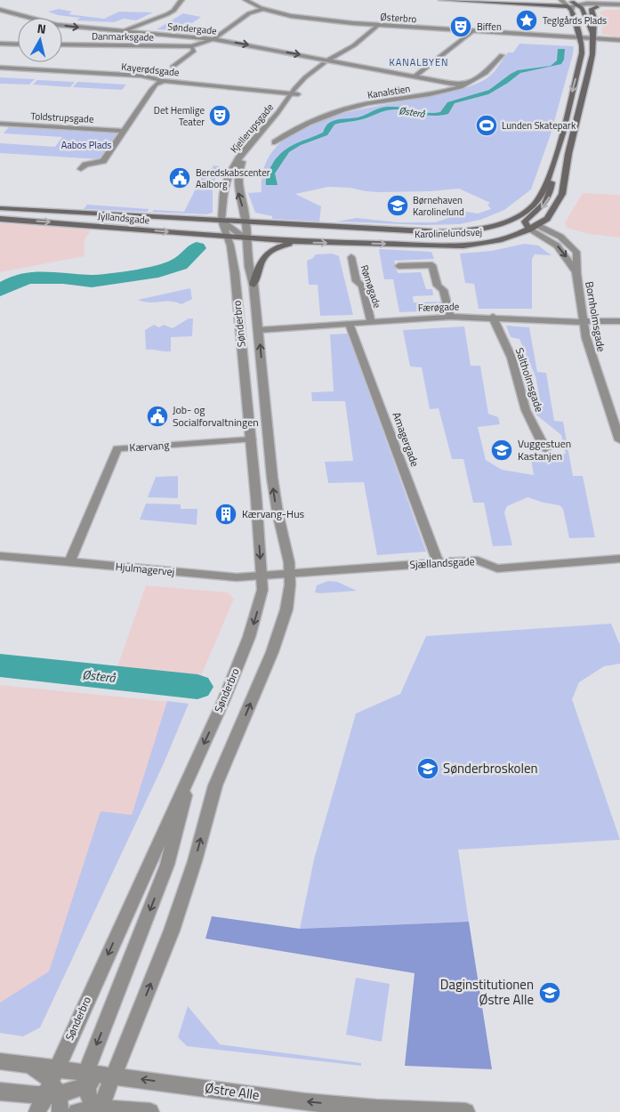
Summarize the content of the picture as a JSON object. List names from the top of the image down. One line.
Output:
{"streets":{"main road":["Jyllandsgade","Karolinelundsvej"],"street":["Østerbro","Søndergade","Danmarksgade","Kayerødsgade","Kanalstien","Toldstrupsgade","Kjellerupsgade","Rømøgade","Færøgade","Bornholmsgade","Sønderbro","Saltholmsgade","Amagergade","Kærvang","Sjællandsgade","Hjulmagervej","Østre Alle"]},"crossings":[["Østerbro","Kjellerupsgade"],["Østerbro","Karolinelundsvej"],["Søndergade","Danmarksgade"],["Søndergade","Kanalstien"],["Søndergade","Kjellerupsgade"],["Kayerødsgade","Kjellerupsgade"],["Kjellerupsgade","Jyllandsgade"],["Kjellerupsgade","Karolinelundsvej"],["Kjellerupsgade","Sønderbro"],["Jyllandsgade","Karolinelundsvej"],["Jyllandsgade","Sønderbro"],["Karolinelundsvej","Bornholmsgade"],["Karolinelundsvej","Sønderbro"],["Rømøgade","Færøgade"],["Færøgade","Bornholmsgade"],["Færøgade","Sønderbro"],["Færøgade","Saltholmsgade"],["Færøgade","Amagergade"],["Sønderbro","Kærvang"],["Sønderbro","Sjællandsgade"],["Sønderbro","Hjulmagervej"],["Sønderbro","Østre Alle"],["Amagergade","Sjællandsgade"],["Kærvang","Hjulmagervej"],["Sjællandsgade","Hjulmagervej"]],"one_way":["Søndergade","Østre Alle"],"districts":["KANALBYEN"],"water":["Østerå"],"parks":["Aabos Plads"],"places":{"place":["Teglgårds Plads"],"theatre":["Biffen","Det Hemlige Teater"],"sports":["Lunden Skatepark"],"public building":["Beredskabscenter Aalborg","Job- og Socialforvaltningen"],"school or university":["Børnehaven Karolinelund","Vuggestuen Kastanjen","Sønderbroskolen","Daginstitutionen Østre Alle"],"building":["Kærvang-Hus"]},"north":"top"}
